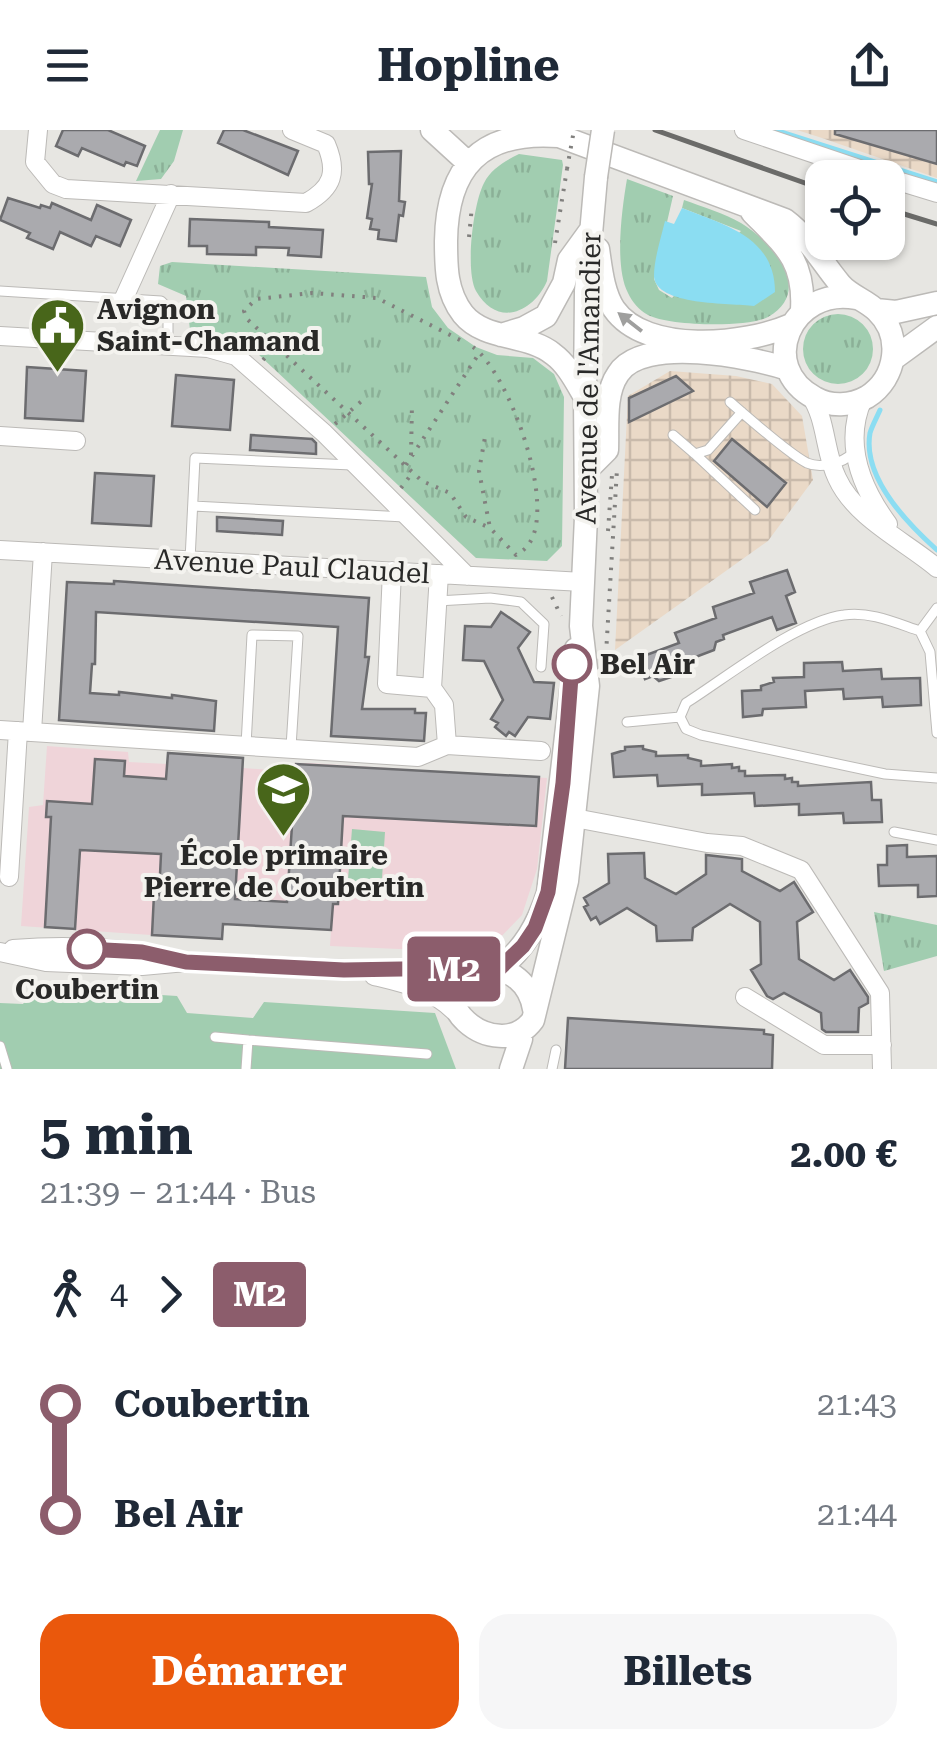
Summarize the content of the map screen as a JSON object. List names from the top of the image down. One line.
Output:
{"streets":{"main road":["Avenue de l'Amandier"],"street":["Avenue Paul Claudel"]},"crossings":[["Avenue de l'Amandier","Avenue Paul Claudel"]],"places":{"public building":["Avignon Saint-Chamand"],"other":["Bel Air","Coubertin"],"school or university":["École primaire Pierre de Coubertin"]},"lines":["bus line M2"],"page":{"header":"Hopline","on_map":"M2","heading":["5 min","21:39 – 21:44 · Bus","2.00 €"],"legs":["4","M2"],"list":[{"name":"Coubertin","value":"21:43"},{"name":"Bel Air","value":"21:44"}],"buttons":["Démarrer","Billets"]}}
